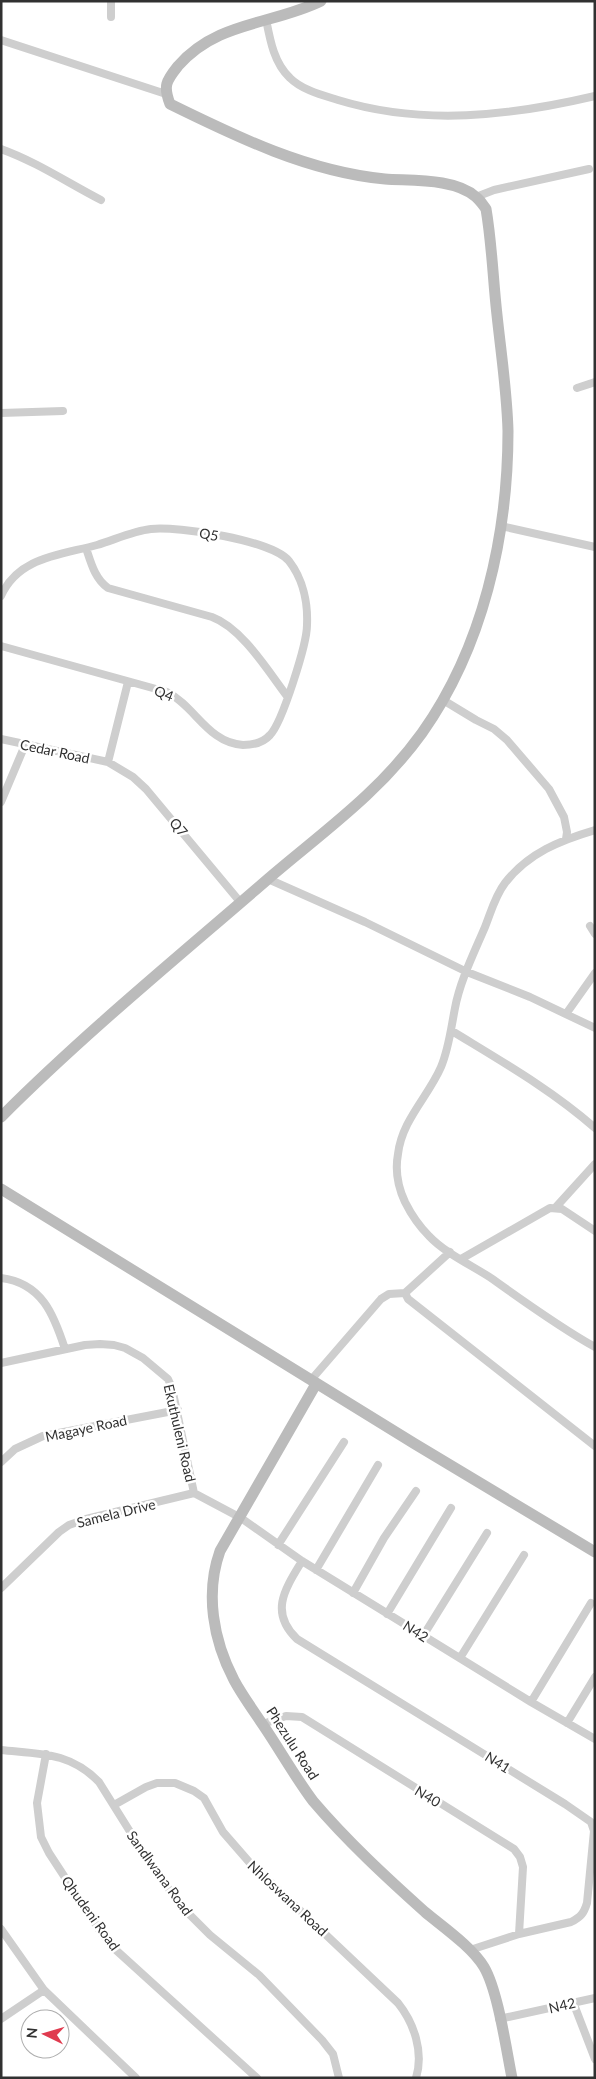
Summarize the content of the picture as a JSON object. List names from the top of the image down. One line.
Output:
{"streets":{"street":["Q5","Q4","Cedar Road","Q7","Magaye Road","Ekuthuleni Road","Samela Drive","N42","Phezulu Road","N41","N40","Sandlwana Road","Nhloswana Road","Qhudeni Road"]},"crossings":[["Q5","Q4"],["Cedar Road","Q7"],["Magaye Road","Ekuthuleni Road"],["Ekuthuleni Road","Samela Drive"],["Ekuthuleni Road","N42"],["Ekuthuleni Road","Phezulu Road"],["N42","Phezulu Road"],["N42","N41"],["Phezulu Road","N41"],["Phezulu Road","N40"],["N41","N40"],["Sandlwana Road","Nhloswana Road"],["Sandlwana Road","Qhudeni Road"]],"north":"left"}
